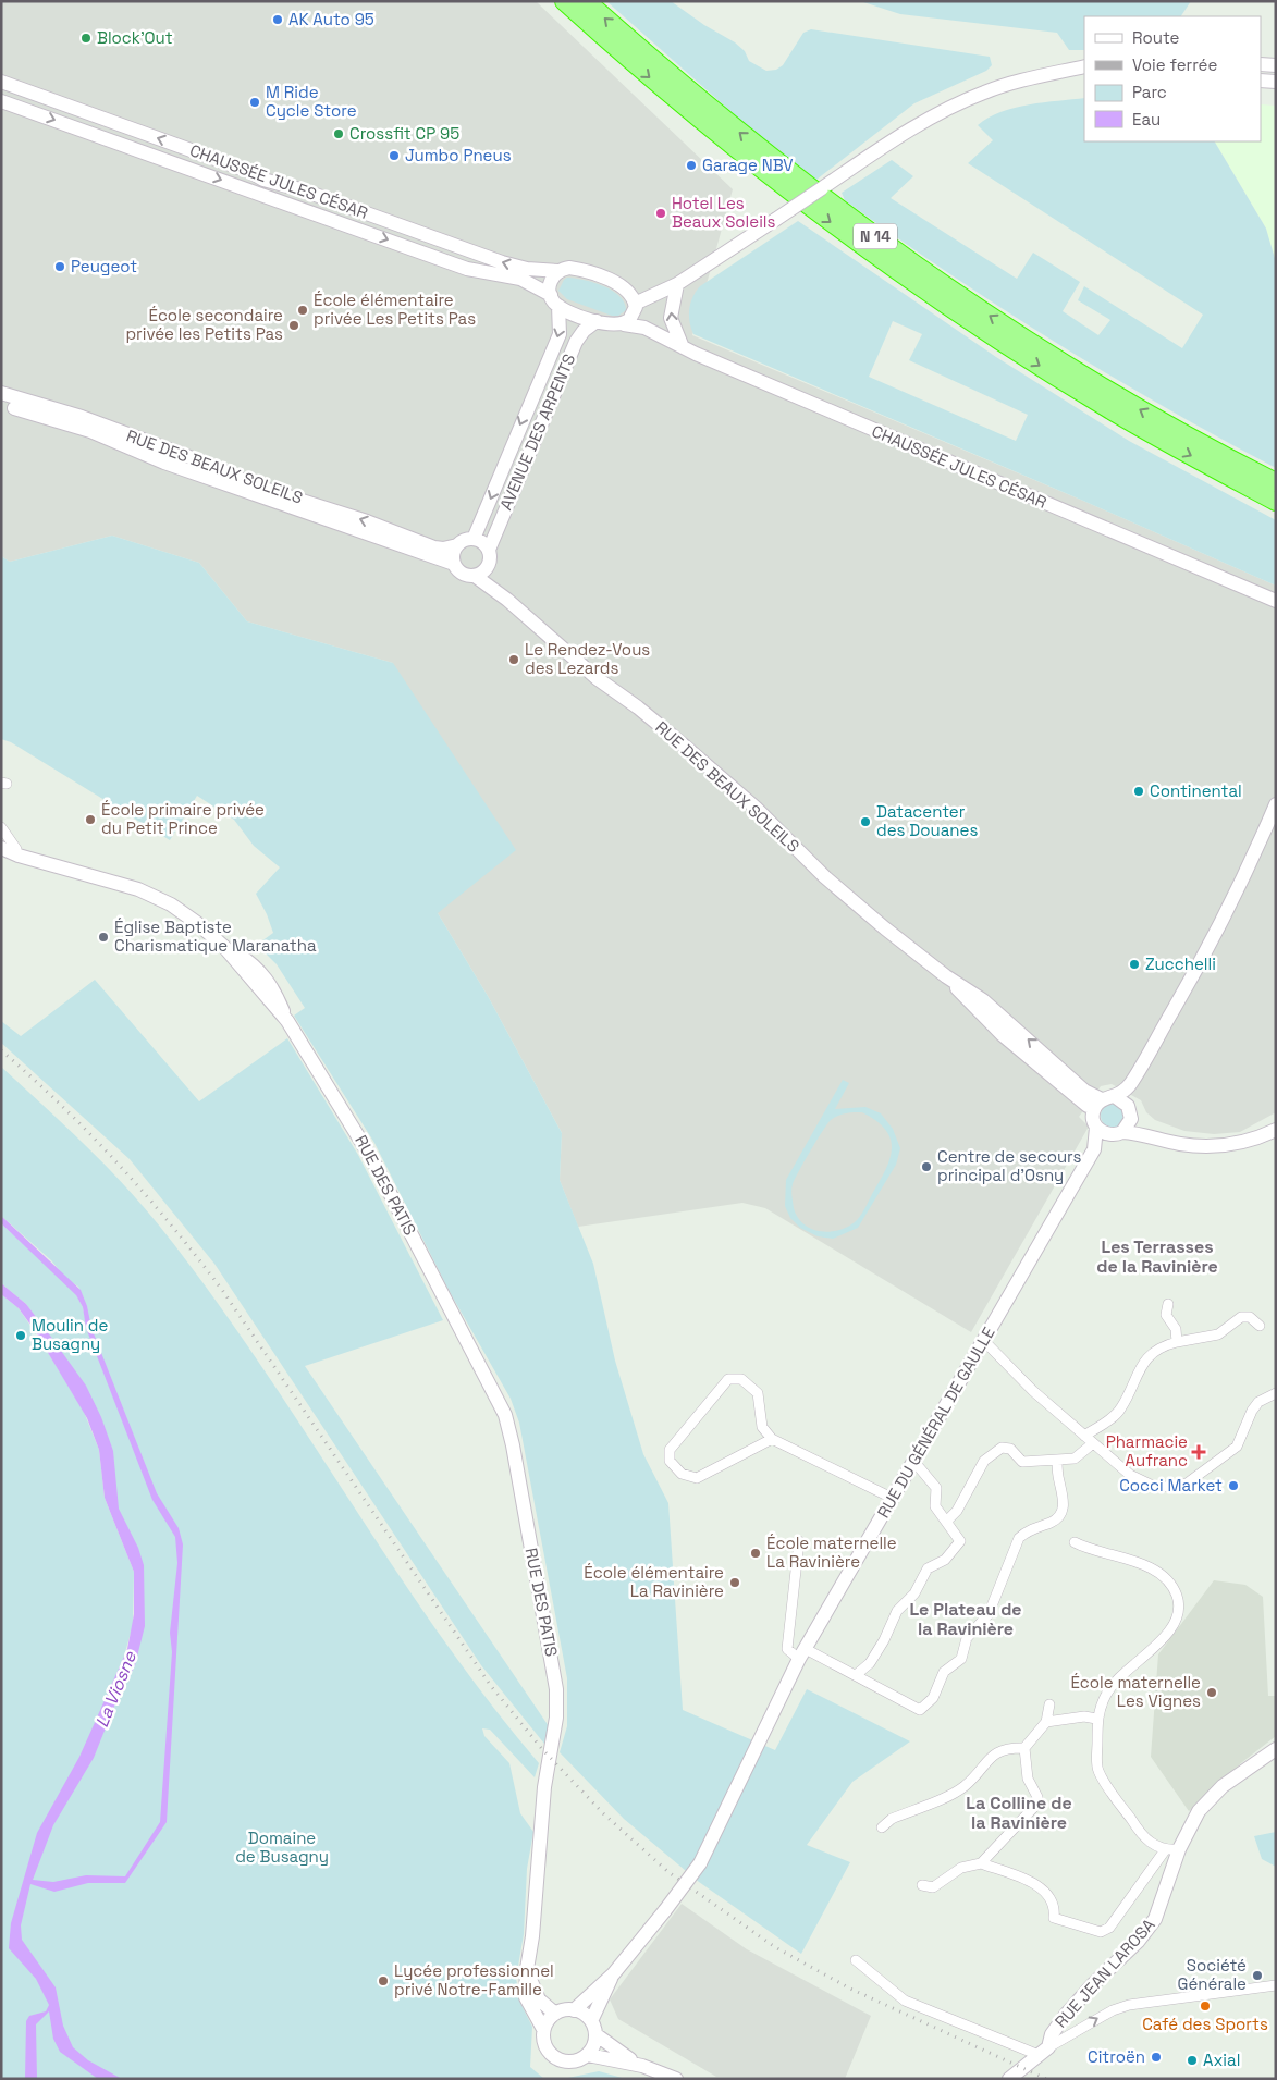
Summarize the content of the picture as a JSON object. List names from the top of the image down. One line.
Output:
{"streets":{"highway":["N 14"],"main road":["CHAUSSÉE JULES CÉSAR","AVENUE DES ARPENTS","RUE DES BEAUX SOLEILS","RUE DES PATIS","RUE DU GÉNÉRAL DE GAULLE","RUE JEAN LAROSA"]},"crossings":[["CHAUSSÉE JULES CÉSAR","AVENUE DES ARPENTS"],["AVENUE DES ARPENTS","RUE DES BEAUX SOLEILS"],["RUE DES PATIS","RUE DU GÉNÉRAL DE GAULLE"]],"districts":["Les Terrasses de la Ravinière","Le Plateau de la Ravinière","La Colline de la Ravinière"],"water":["La Viosne"],"parks":["Domaine de Busagny"],"places":{"other":["AK Auto 95","Block'Out","M Ride Cycle Store","Crossfit CP 95","Jumbo Pneus","Garage NBV","Hotel Les Beaux Soleils","Peugeot","École élémentaire privée Les Petits Pas","École secondaire privée les Petits Pas","Le Rendez-Vous des Lezards","Continental","École primaire privée du Petit Prince","Datacenter des Douanes","Église Baptiste Charismatique Maranatha","Zucchelli","Centre de secours principal d'Osny","Moulin de Busagny","Cocci Market","École maternelle La Ravinière","École élémentaire La Ravinière","École maternelle Les Vignes","Société Générale","Lycée professionnel privé Notre-Famille","Café des Sports","Citroën","Axial"],"health":["Pharmacie Aufranc"]},"legend":["Route","Voie ferrée","Parc","Eau"]}
